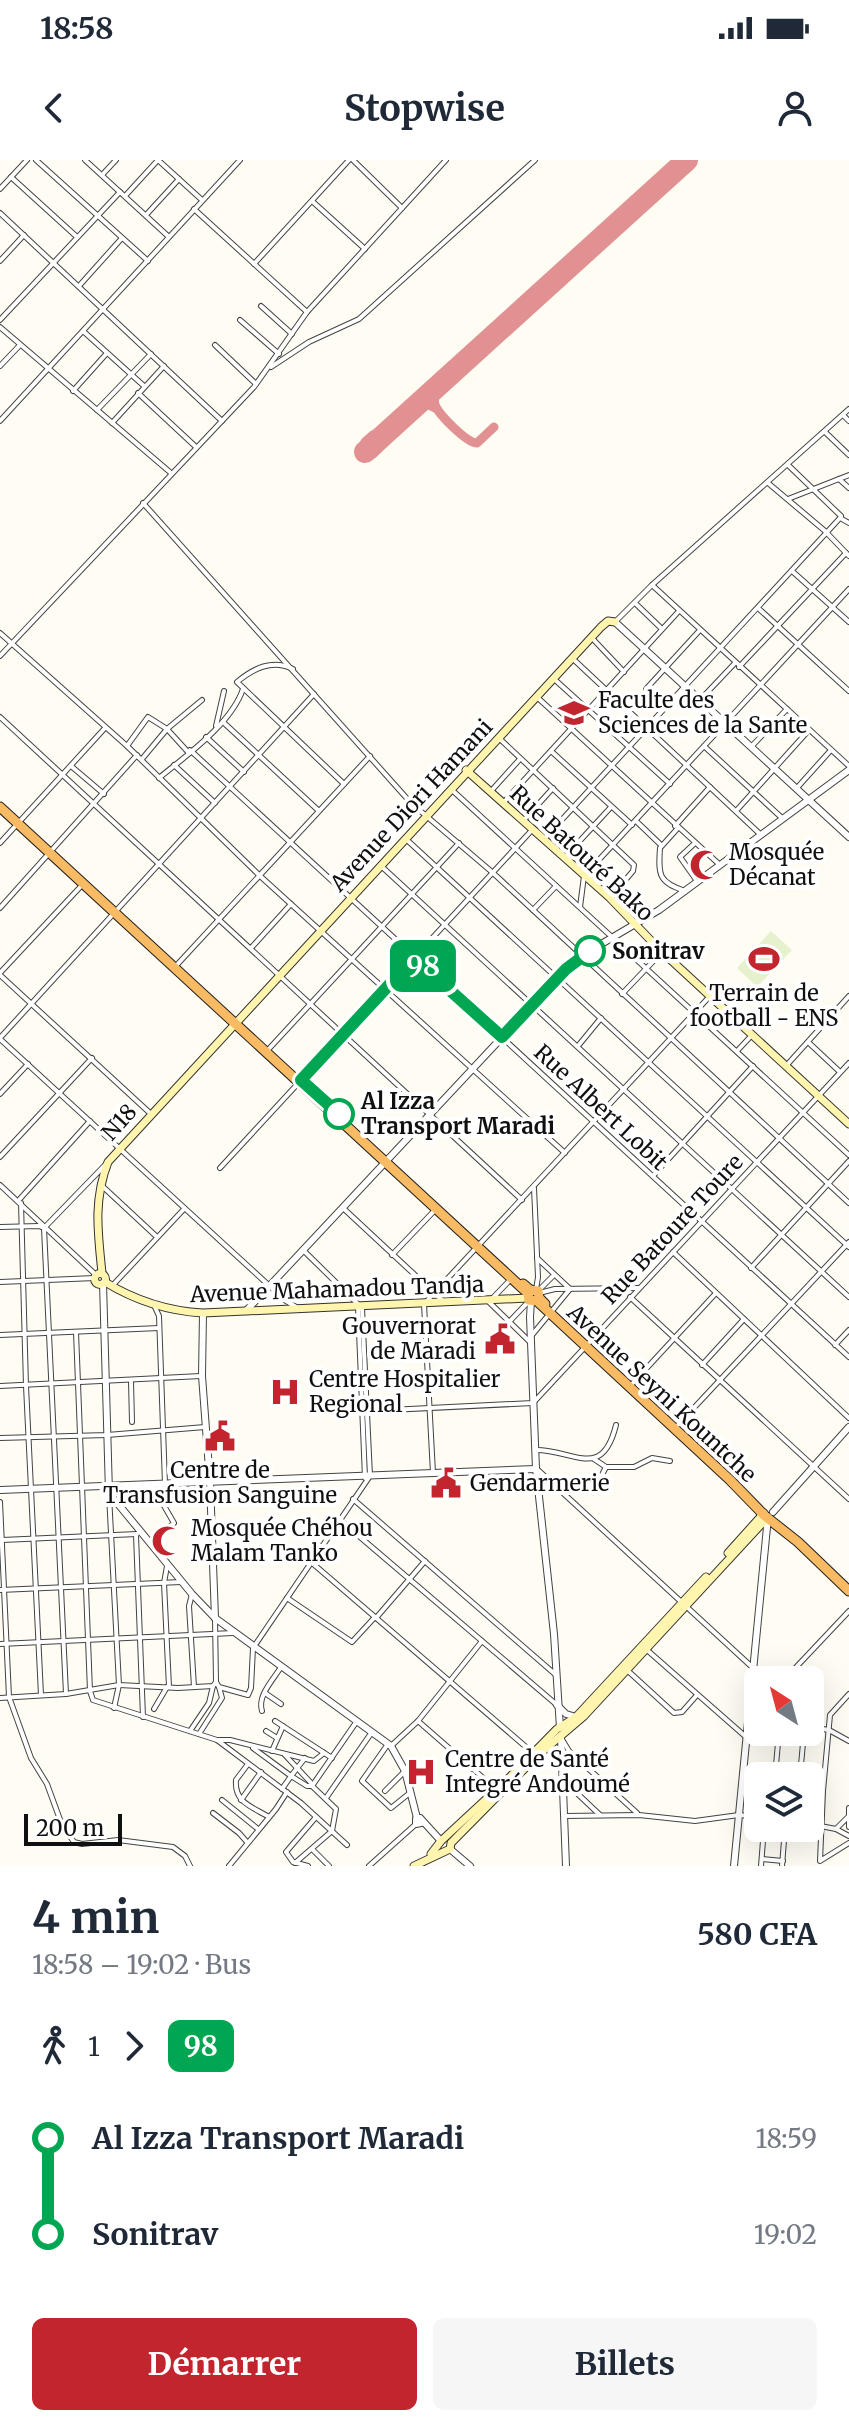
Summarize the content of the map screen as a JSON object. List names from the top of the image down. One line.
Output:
{"streets":{"highway":["Avenue Seyni Kountche"],"main road":["Avenue Diori Hamani","Rue Batouré Bako","N18","Avenue Mahamadou Tandja"],"street":["Rue Albert Lobit","Rue Batoure Toure"]},"crossings":[["Avenue Diori Hamani","Rue Batouré Bako"],["Avenue Diori Hamani","Rue Albert Lobit"],["Avenue Diori Hamani","N18"],["Avenue Diori Hamani","Avenue Seyni Kountche"],["Rue Batouré Bako","Rue Batoure Toure"],["Rue Albert Lobit","Rue Batoure Toure"],["N18","Avenue Mahamadou Tandja"],["N18","Avenue Seyni Kountche"],["Rue Batoure Toure","Avenue Seyni Kountche"],["Avenue Mahamadou Tandja","Avenue Seyni Kountche"]],"places":{"school or university":["Faculte des Sciences de la Sante"],"mosque":["Mosquée Décanat","Mosquée Chéhou Malam Tanko"],"other":["Sonitrav","Al Izza Transport Maradi"],"sports":["Terrain de football - ENS"],"public building":["Gouvernorat de Maradi","Centre de Transfusion Sanguine","Gendarmerie"],"hospital":["Centre Hospitalier Regional","Centre de Santé Integré Andoumé"]},"lines":["bus line 98"],"scale_bar":"200 m","north":"top left","page":{"status":"18:58","header":"Stopwise","on_map":"98","scale":"200 m","heading":["4 min","18:58 – 19:02 · Bus","580 CFA"],"legs":["1","98"],"list":[{"name":"Al Izza Transport Maradi","value":"18:59"},{"name":"Sonitrav","value":"19:02"}],"buttons":["Démarrer","Billets"]}}
